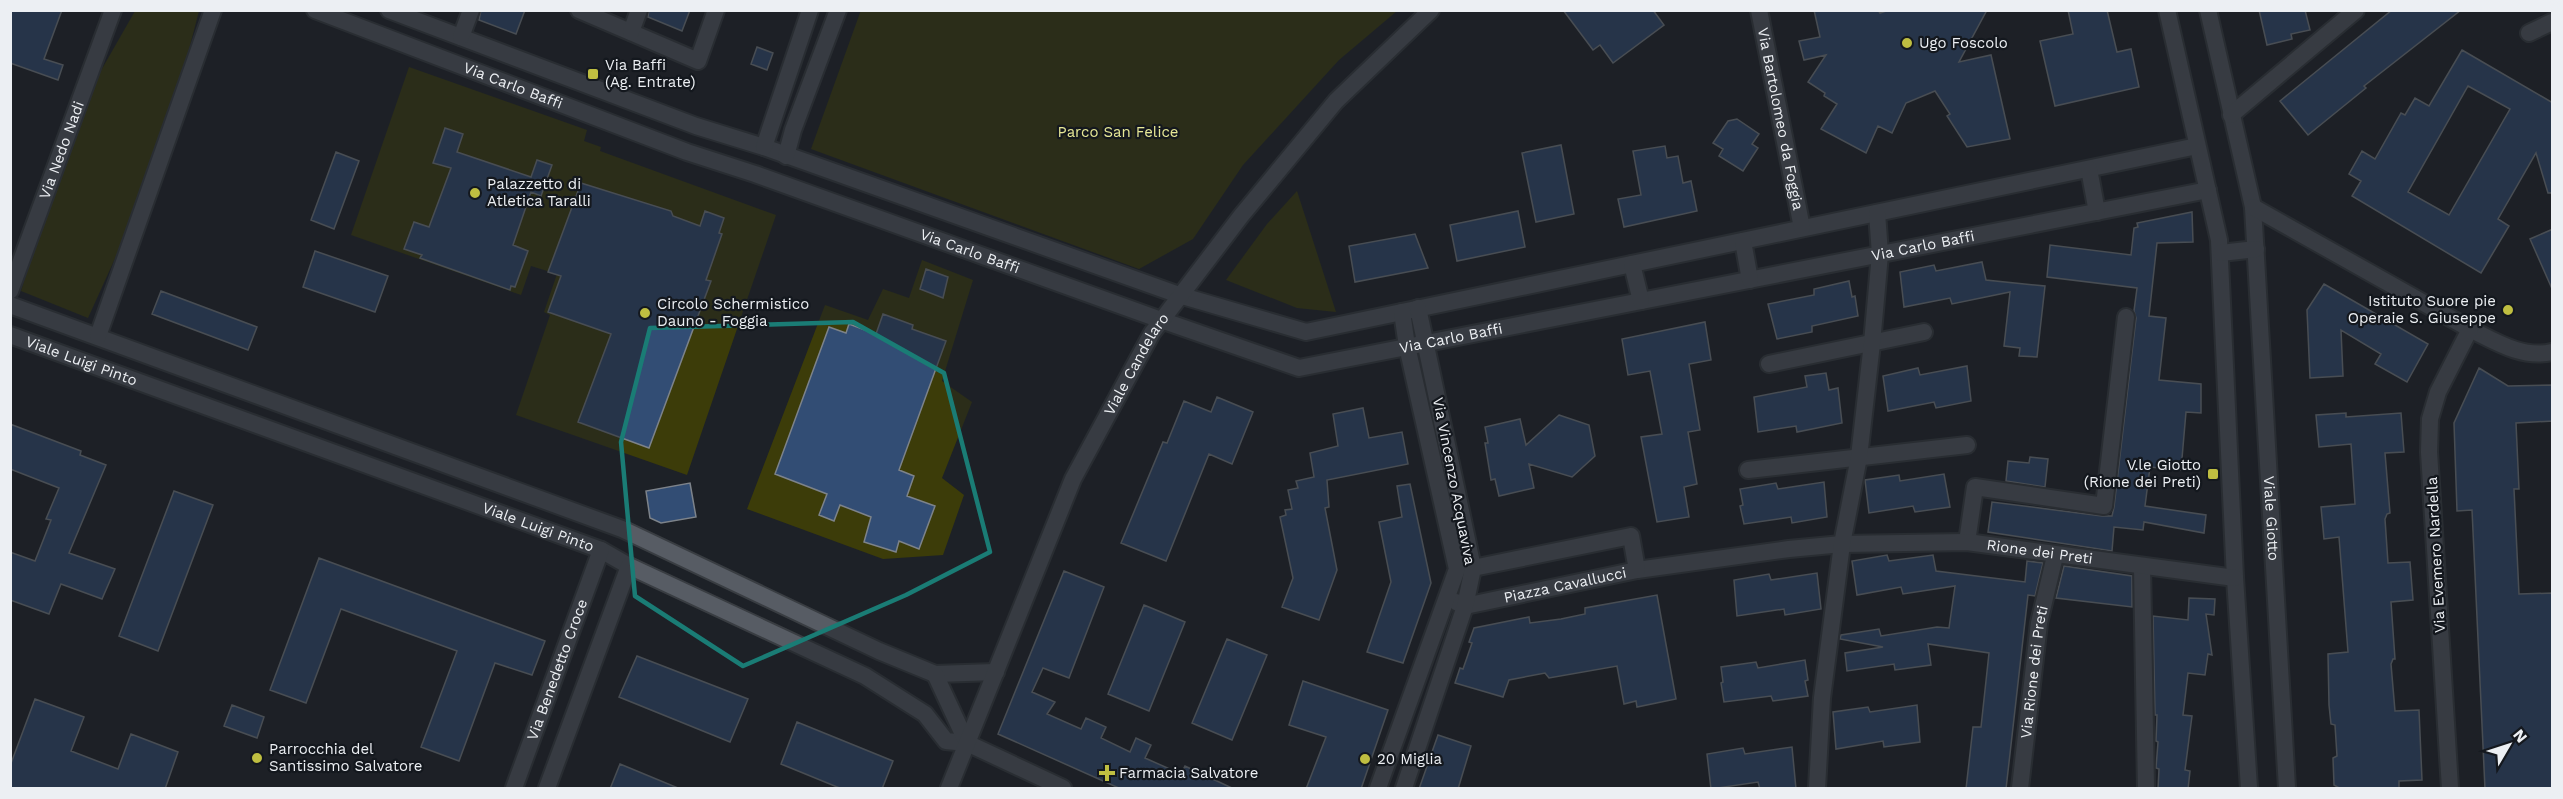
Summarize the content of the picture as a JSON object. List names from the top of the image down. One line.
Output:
{"streets":{"street":["Via Carlo Baffi","Via Bartolomeo da Foggia","Via Nedo Nadi","Viale Luigi Pinto","Viale Candelaro","Via Vincenzo Acquaviva","Viale Giotto","Rione dei Preti","Via Evemero Nardella","Piazza Cavallucci","Via Benedetto Croce","Via Rione dei Preti"]},"crossings":[["Via Carlo Baffi","Via Bartolomeo da Foggia"],["Via Carlo Baffi","Viale Candelaro"],["Via Carlo Baffi","Via Vincenzo Acquaviva"],["Viale Luigi Pinto","Viale Candelaro"],["Viale Luigi Pinto","Via Benedetto Croce"],["Via Vincenzo Acquaviva","Piazza Cavallucci"],["Rione dei Preti","Piazza Cavallucci"],["Rione dei Preti","Via Rione dei Preti"]],"parks":["Parco San Felice"],"places":{"other":["Ugo Foscolo","Palazzetto di Atletica Taralli","Istituto Suore pie Operaie S. Giuseppe","Circolo Schermistico Dauno - Foggia","Parrocchia del Santissimo Salvatore","20 Miglia"],"transit":["Via Baffi (Ag. Entrate)","V.le Giotto (Rione dei Preti)"],"health":["Farmacia Salvatore"]},"north":"top right"}
